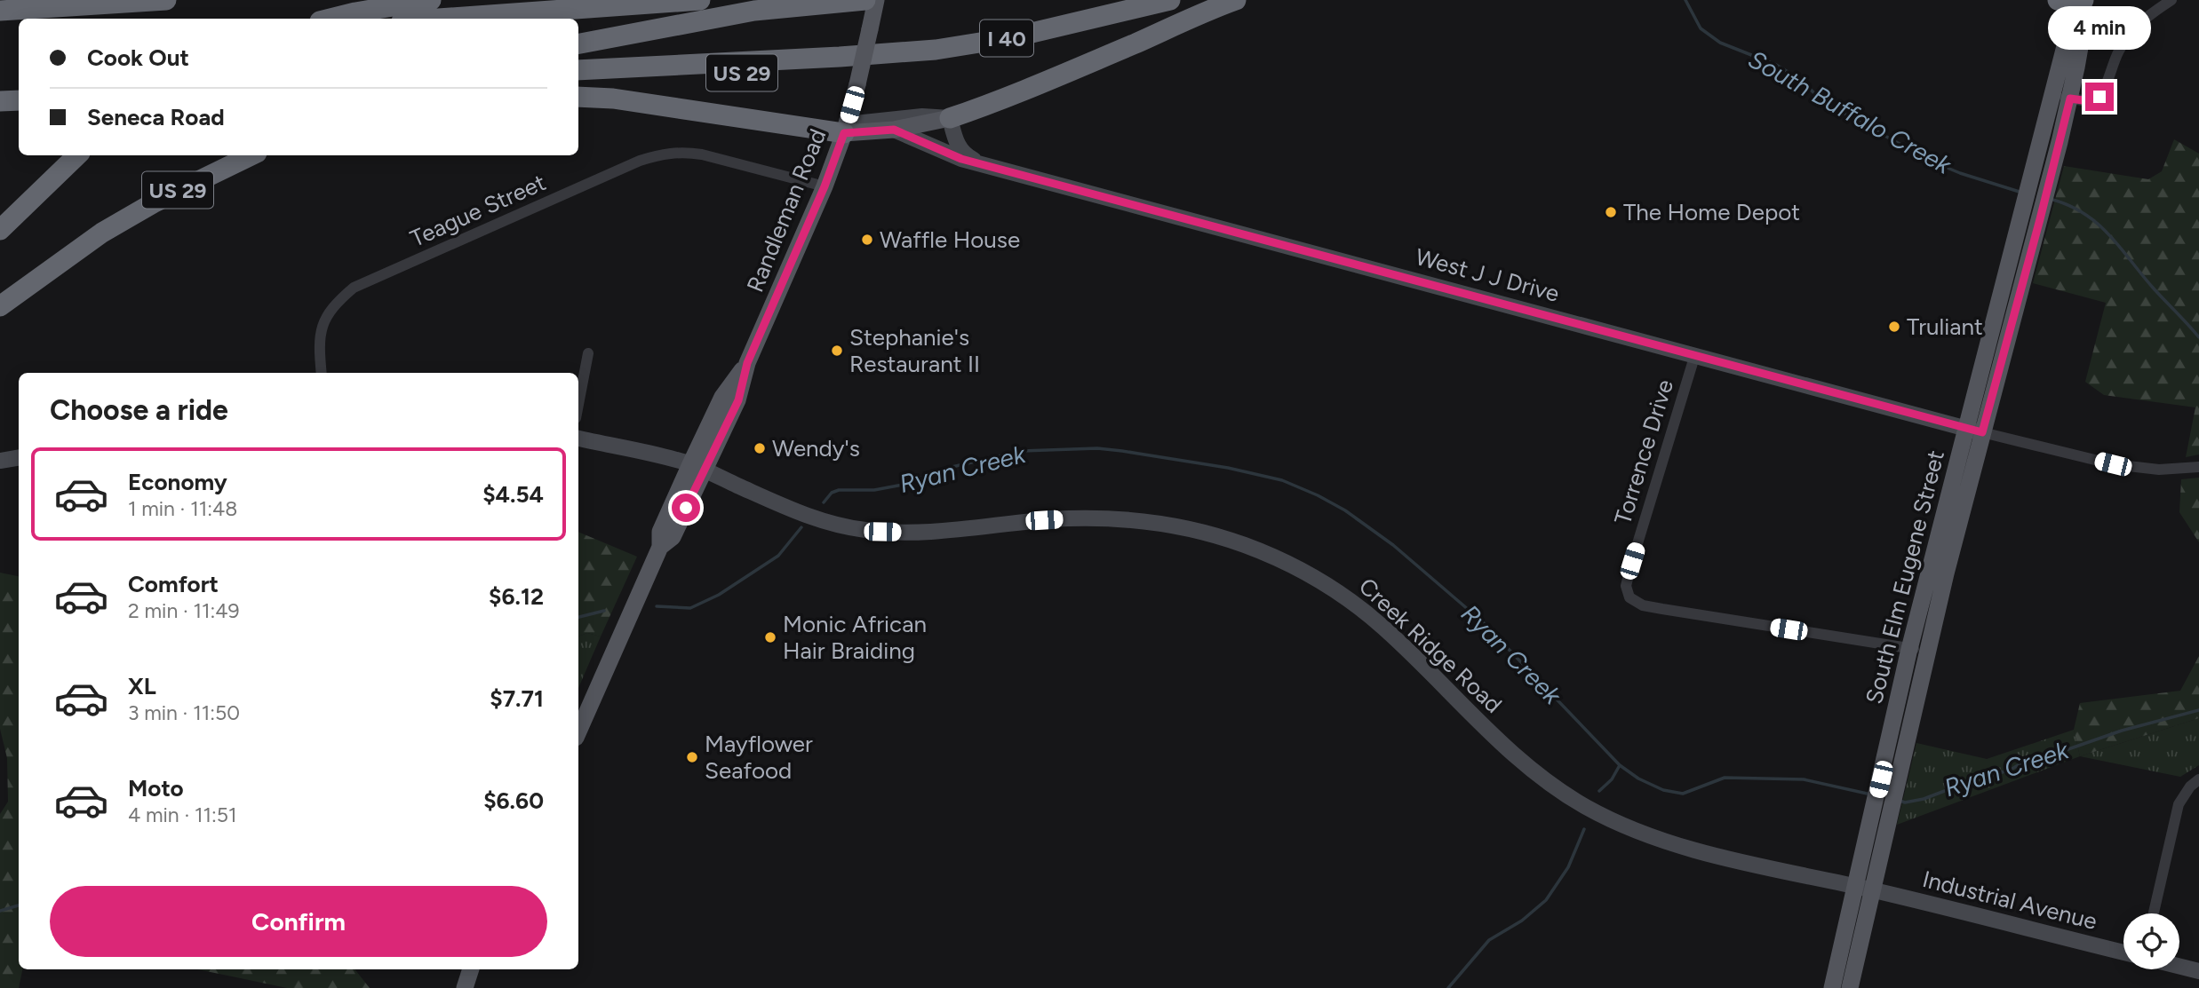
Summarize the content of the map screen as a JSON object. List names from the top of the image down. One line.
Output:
{"streets":{"highway":["I 40","US 29"],"main road":["Randleman Road","West J J Drive","South Elm Eugene Street","Creek Ridge Road","Industrial Avenue"],"street":["Teague Street","Torrence Drive"]},"crossings":[["I 40","US 29"],["Teague Street","Randleman Road"],["Randleman Road","West J J Drive"],["Randleman Road","Creek Ridge Road"],["West J J Drive","Torrence Drive"],["West J J Drive","South Elm Eugene Street"],["Torrence Drive","South Elm Eugene Street"],["South Elm Eugene Street","Creek Ridge Road"],["South Elm Eugene Street","Industrial Avenue"],["Creek Ridge Road","Industrial Avenue"]],"water":["South Buffalo Creek","Ryan Creek"],"places":["The Home Depot","Waffle House","Truliant","Stephanie's Restaurant II","Wendy's","Monic African Hair Braiding","Mayflower Seafood"],"page":{"bubble":"4 min","banner":["Cook Out","Seneca Road"],"heading":"Choose a ride","list":[{"name":"Economy","note":"1 min · 11:48","value":"$4.54"},{"name":"Comfort","note":"2 min · 11:49","value":"$6.12"},{"name":"XL","note":"3 min · 11:50","value":"$7.71"},{"name":"Moto","note":"4 min · 11:51","value":"$6.60"}],"buttons":"Confirm"}}
